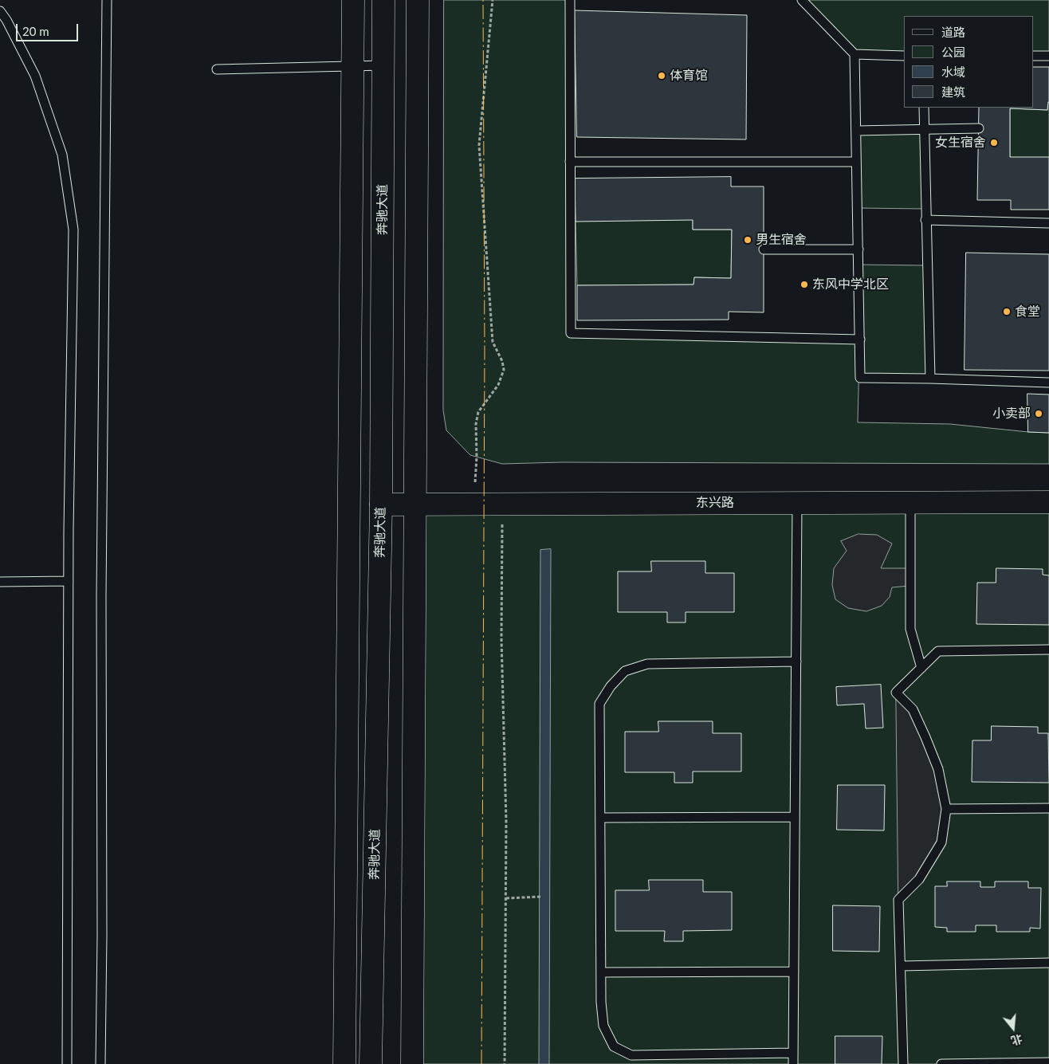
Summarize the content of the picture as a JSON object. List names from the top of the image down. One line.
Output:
{"streets":{"main road":["奔驰大道","东兴路"]},"crossings":[["奔驰大道","东兴路"]],"places":["体育馆","女生宿舍","男生宿舍","东风中学北区","食堂","小卖部"],"legend":["道路","公园","水域","建筑"],"scale_bar":"20 m","north":"bottom"}
